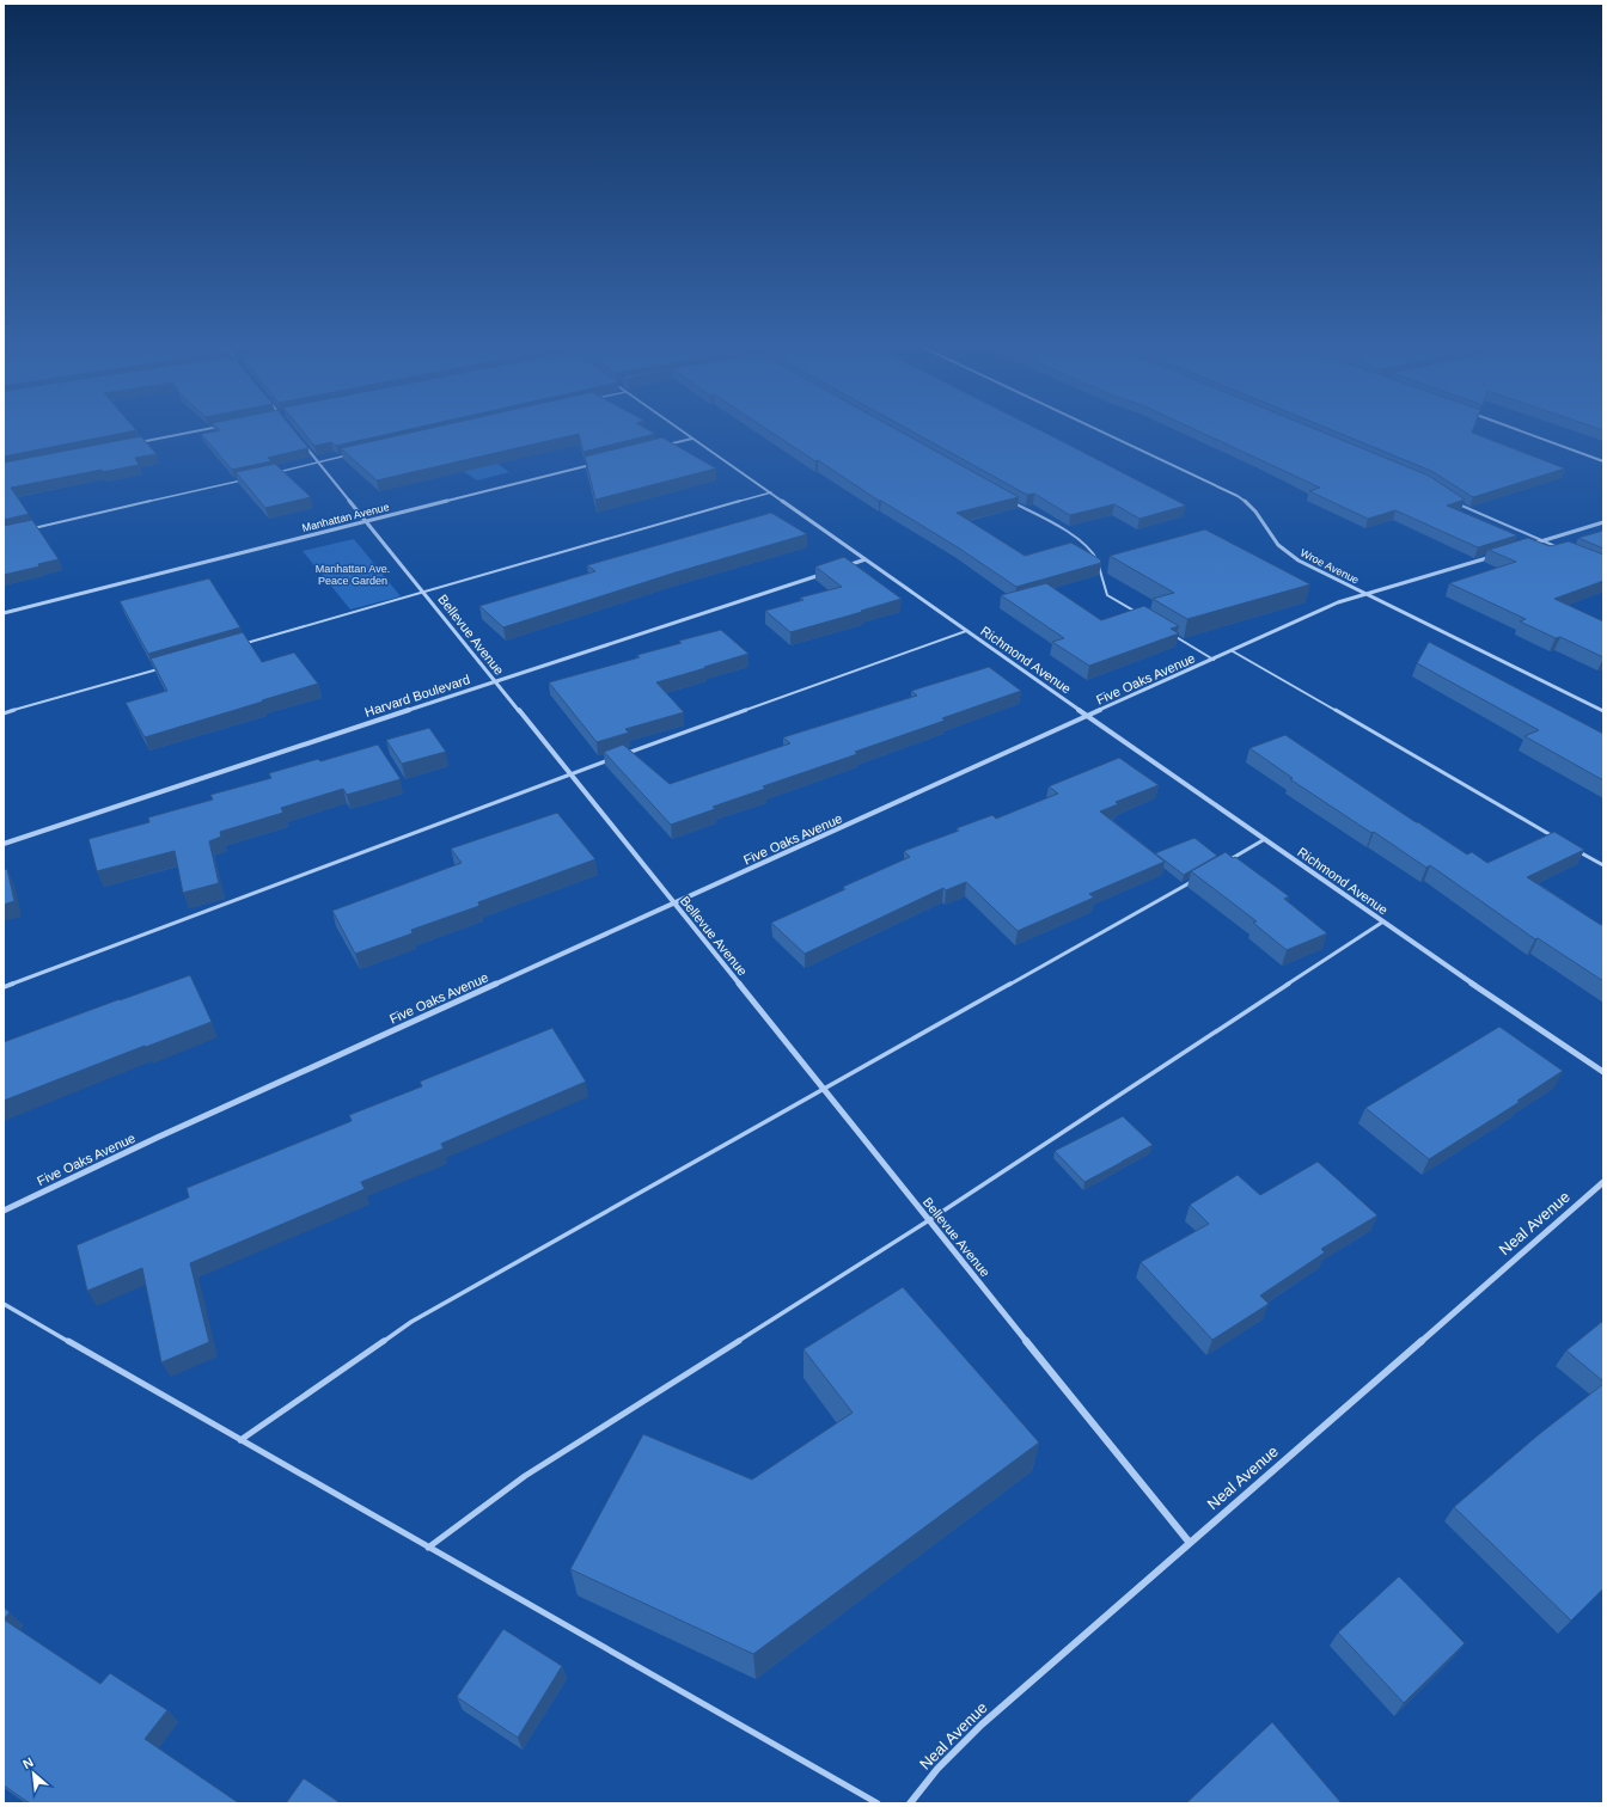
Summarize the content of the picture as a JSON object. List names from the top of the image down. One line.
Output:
{"streets":{"street":["Manhattan Avenue","Wroe Avenue","Bellevue Avenue","Richmond Avenue","Five Oaks Avenue","Harvard Boulevard","Neal Avenue"]},"crossings":[["Manhattan Avenue","Bellevue Avenue"],["Wroe Avenue","Five Oaks Avenue"],["Bellevue Avenue","Five Oaks Avenue"],["Bellevue Avenue","Harvard Boulevard"],["Bellevue Avenue","Neal Avenue"],["Richmond Avenue","Five Oaks Avenue"]],"parks":["Manhattan Ave. Peace Garden"],"north":"top left"}
